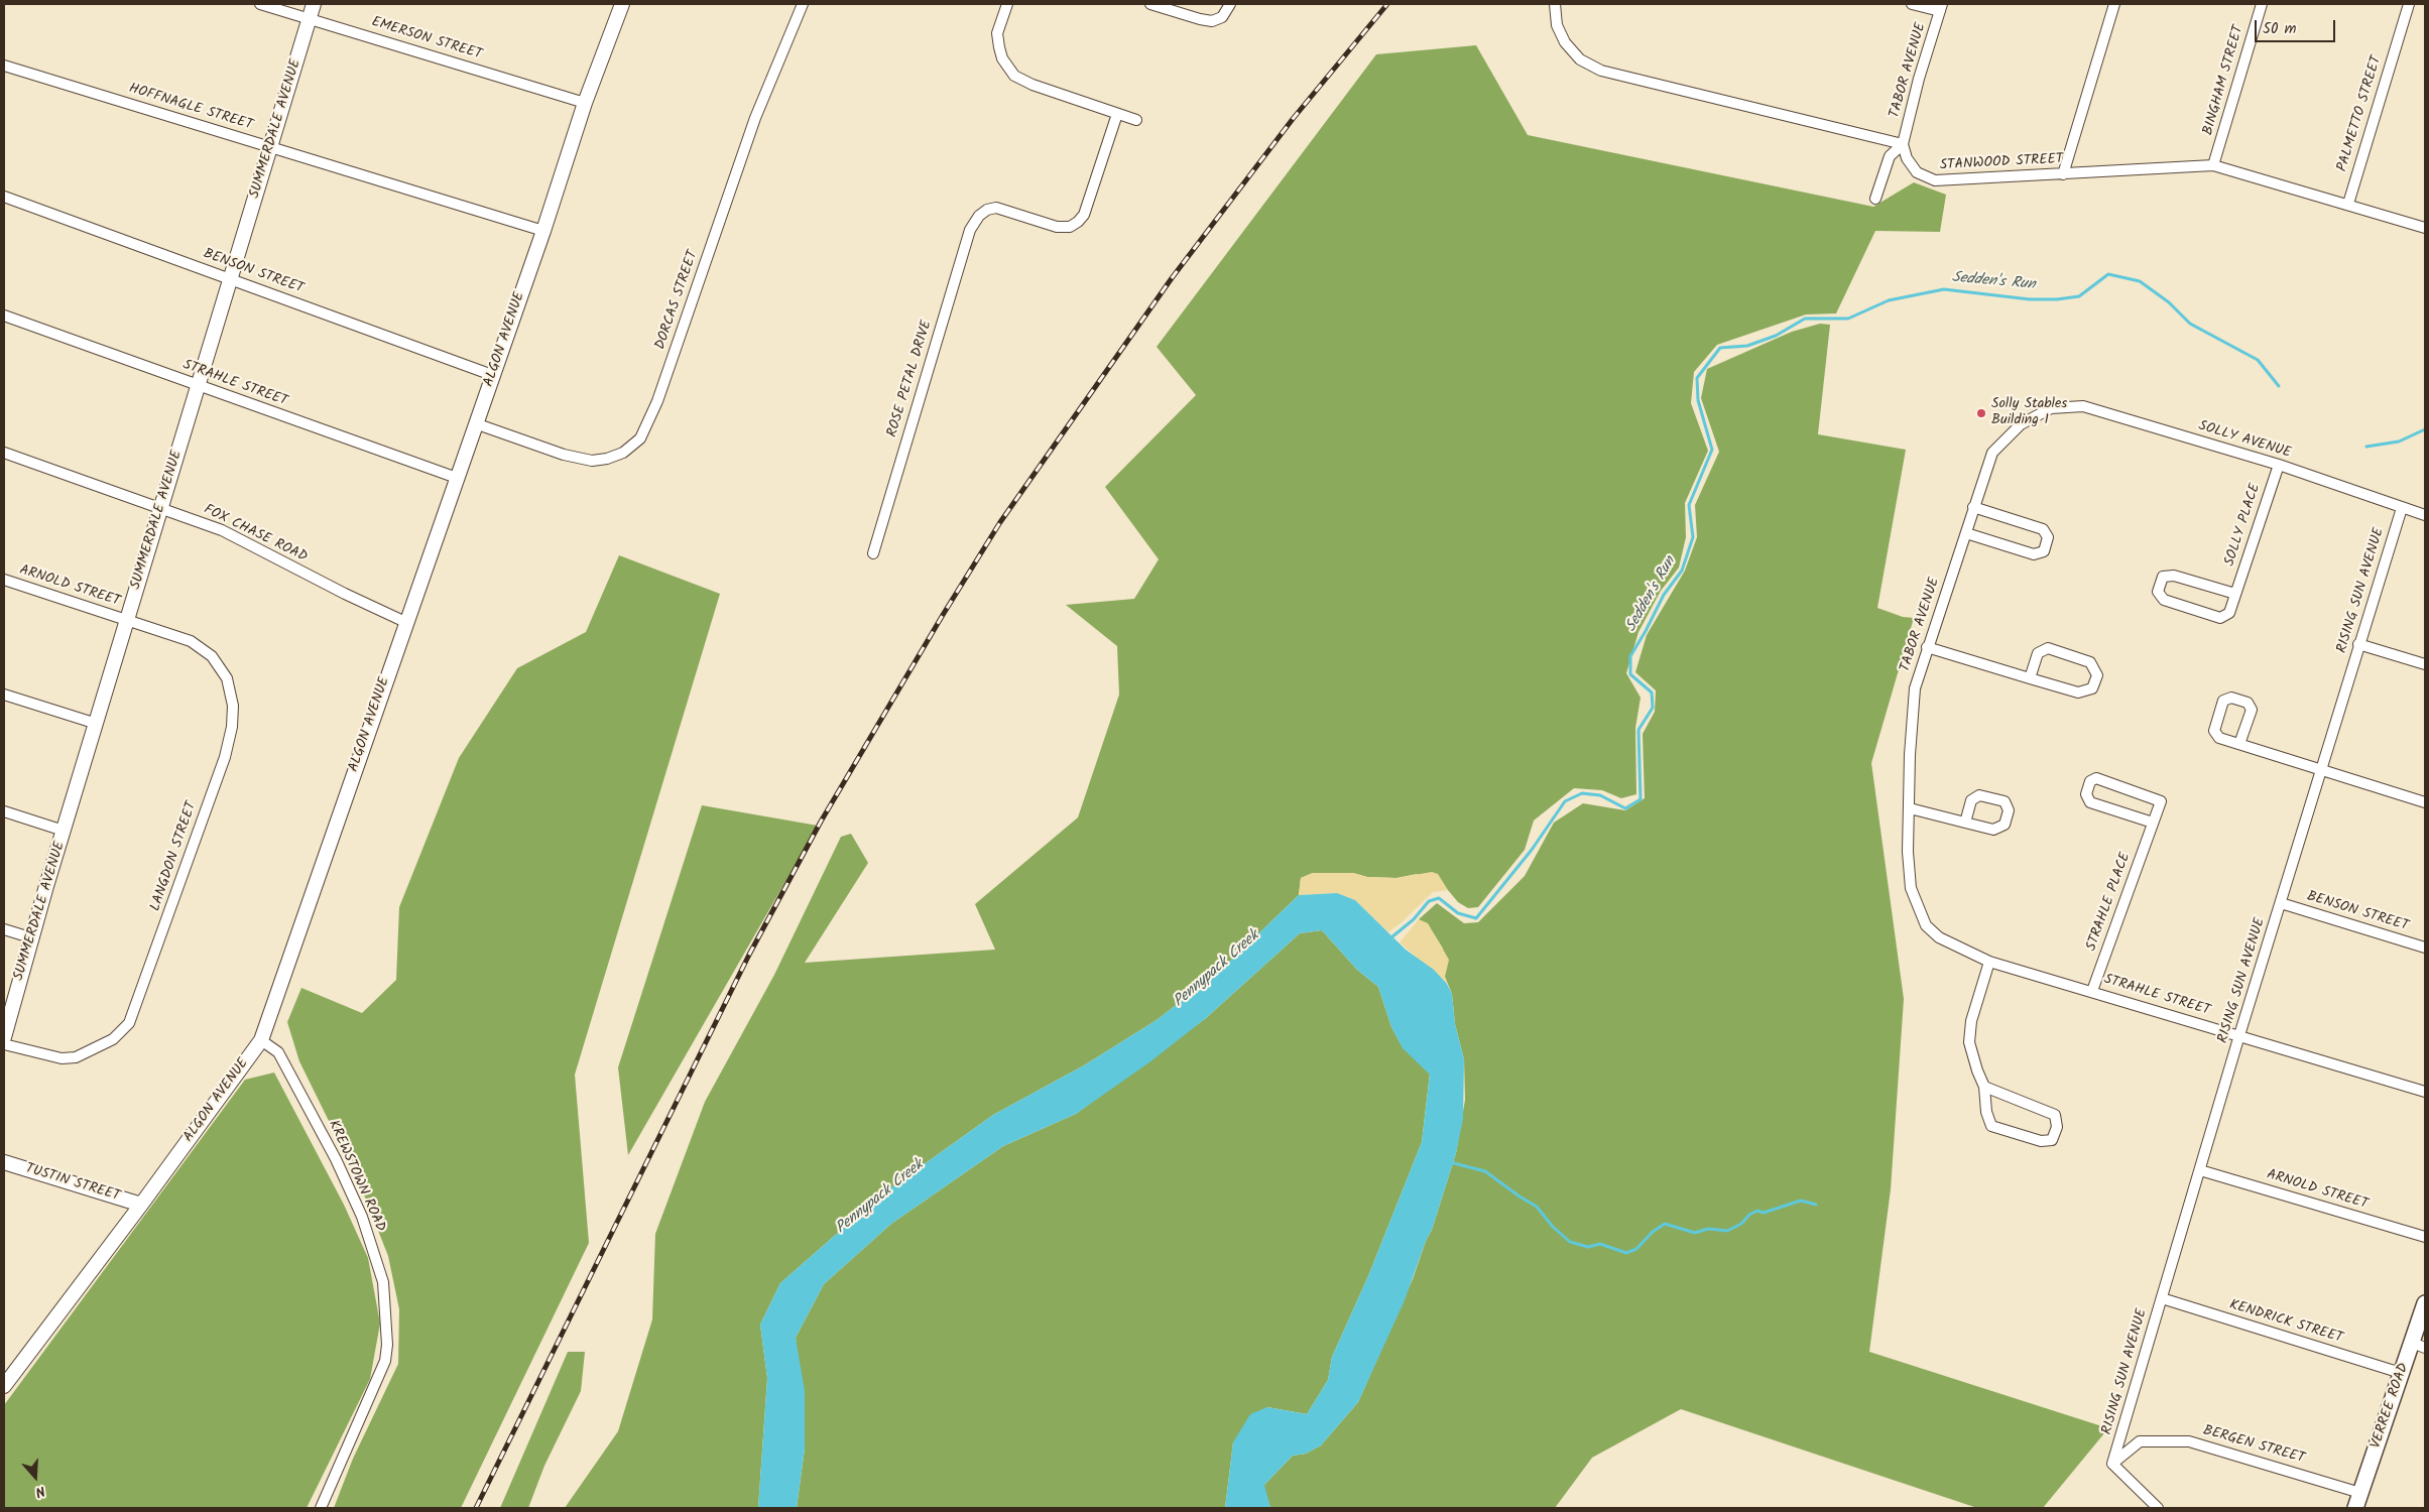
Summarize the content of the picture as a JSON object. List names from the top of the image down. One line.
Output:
{"streets":{"main road":["VERREE ROAD"],"street":["EMERSON STREET","TABOR AVENUE","BINGHAM STREET","HOFFNAGLE STREET","PALMETTO STREET","SUMMERDALE AVENUE","STANWOOD STREET","BENSON STREET","DORCAS STREET","ALGON AVENUE","ROSE PETAL DRIVE","STRAHLE STREET","SOLLY AVENUE","SOLLY PLACE","FOX CHASE ROAD","ARNOLD STREET","RISING SUN AVENUE","LANGDON STREET","STRAHLE PLACE","KREWSTOWN ROAD","TUSTIN STREET","KENDRICK STREET","BERGEN STREET"]},"crossings":[["EMERSON STREET","SUMMERDALE AVENUE"],["EMERSON STREET","ALGON AVENUE"],["TABOR AVENUE","STANWOOD STREET"],["TABOR AVENUE","STRAHLE STREET"],["TABOR AVENUE","SOLLY AVENUE"],["BINGHAM STREET","STANWOOD STREET"],["HOFFNAGLE STREET","SUMMERDALE AVENUE"],["HOFFNAGLE STREET","ALGON AVENUE"],["PALMETTO STREET","STANWOOD STREET"],["SUMMERDALE AVENUE","BENSON STREET"],["SUMMERDALE AVENUE","STRAHLE STREET"],["SUMMERDALE AVENUE","FOX CHASE ROAD"],["SUMMERDALE AVENUE","ARNOLD STREET"],["SUMMERDALE AVENUE","LANGDON STREET"],["BENSON STREET","ALGON AVENUE"],["BENSON STREET","RISING SUN AVENUE"],["DORCAS STREET","ALGON AVENUE"],["ALGON AVENUE","STRAHLE STREET"],["ALGON AVENUE","FOX CHASE ROAD"],["ALGON AVENUE","KREWSTOWN ROAD"],["ALGON AVENUE","TUSTIN STREET"],["STRAHLE STREET","RISING SUN AVENUE"],["STRAHLE STREET","STRAHLE PLACE"],["SOLLY AVENUE","SOLLY PLACE"],["SOLLY AVENUE","RISING SUN AVENUE"],["ARNOLD STREET","RISING SUN AVENUE"],["ARNOLD STREET","LANGDON STREET"],["RISING SUN AVENUE","KENDRICK STREET"],["RISING SUN AVENUE","BERGEN STREET"],["KENDRICK STREET","VERREE ROAD"],["VERREE ROAD","BERGEN STREET"]],"water":["Sedden's Run","Pennypack Creek"],"places":["Solly Stables Building 1"],"scale_bar":"50 m","north":"bottom"}
